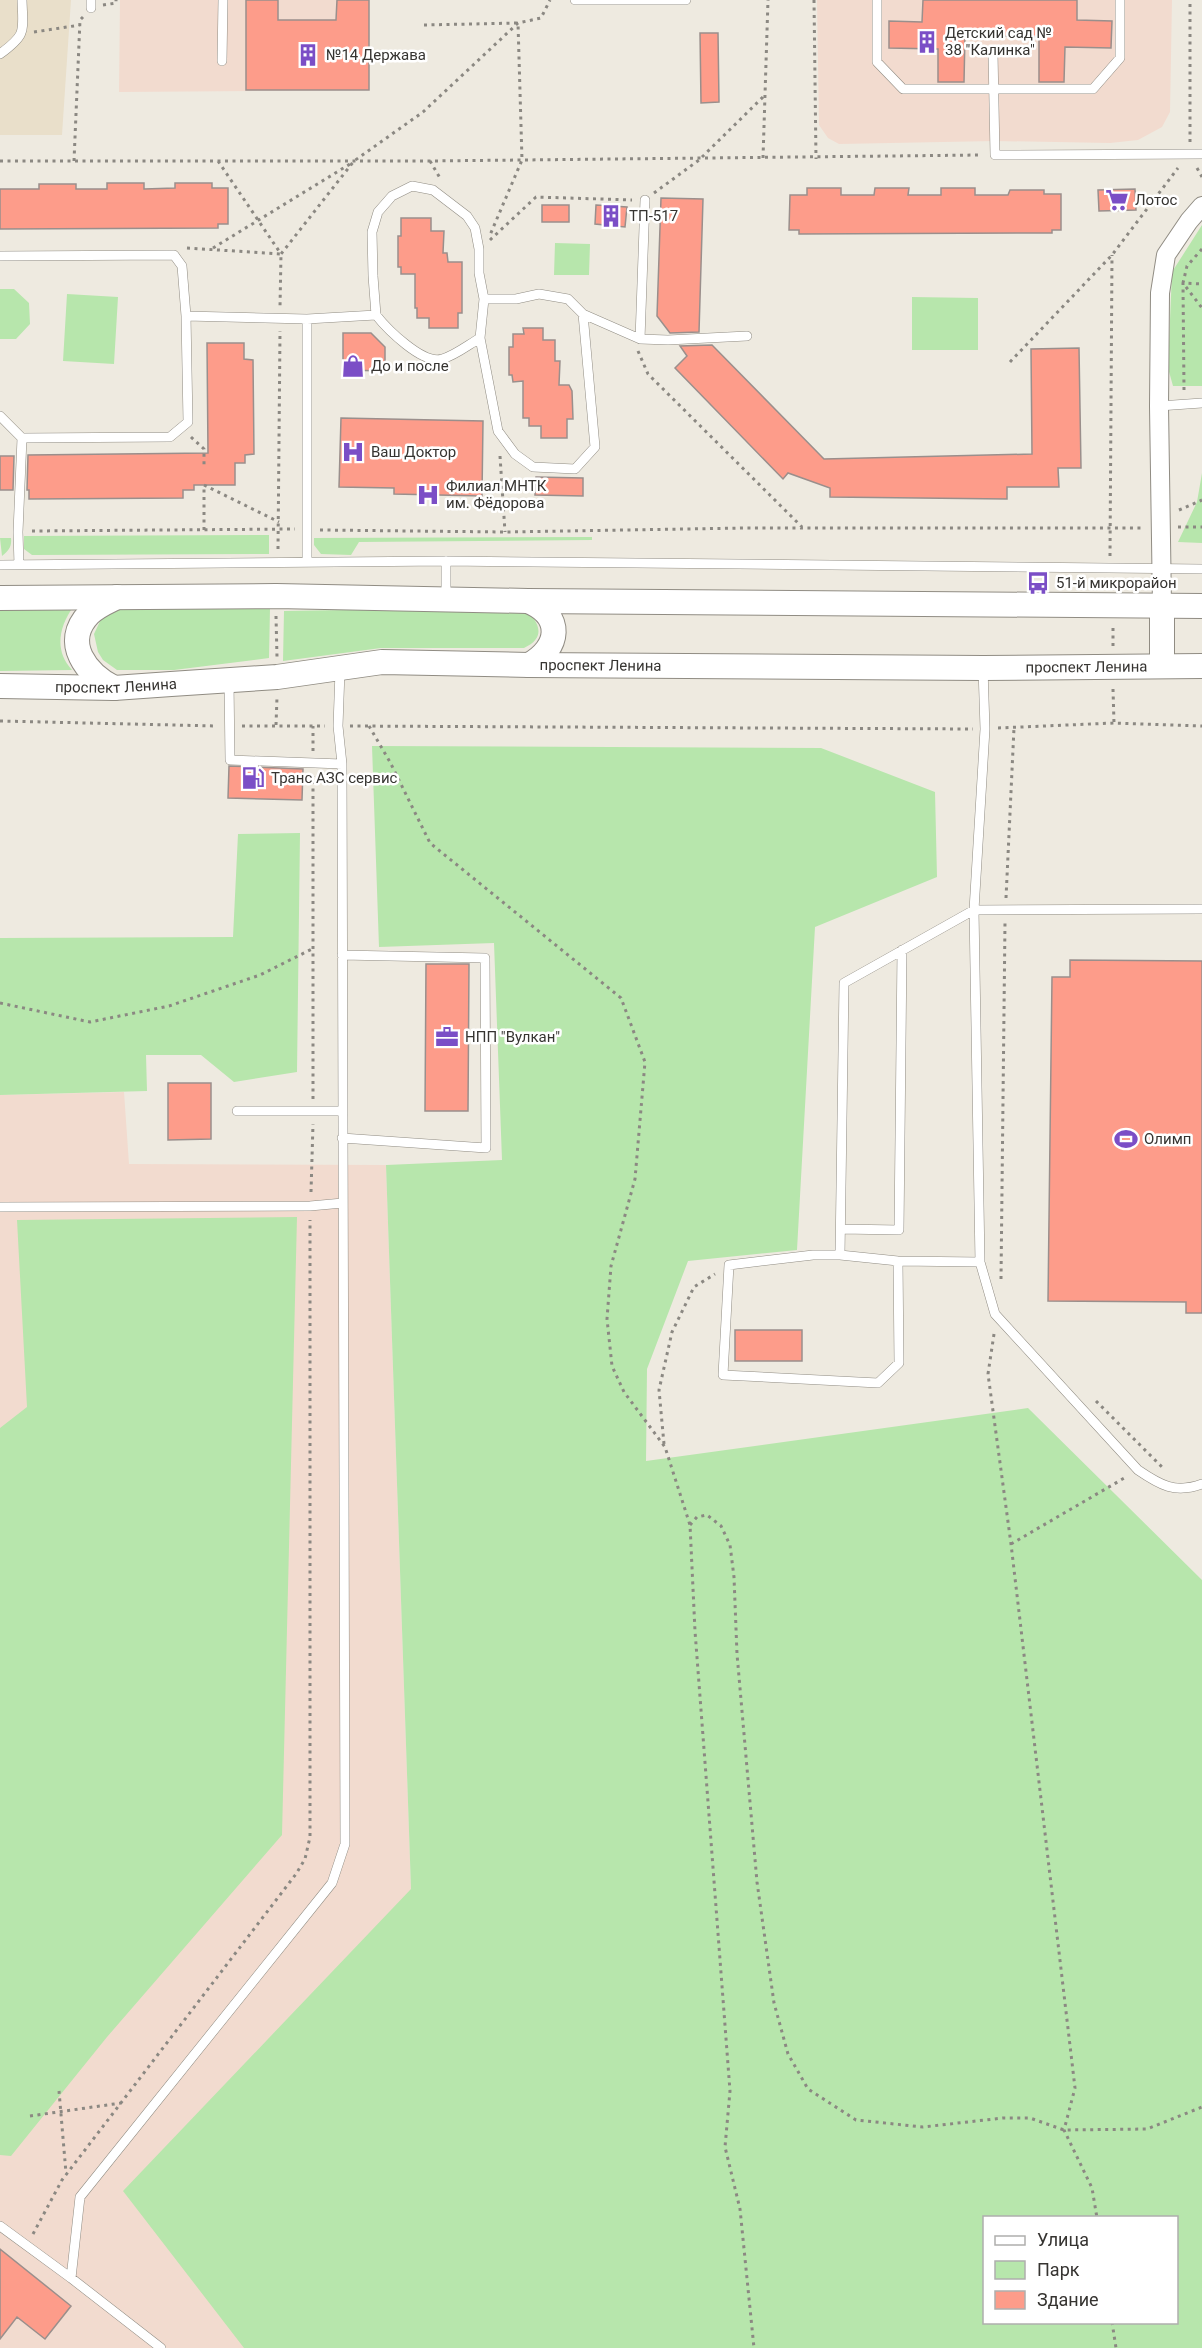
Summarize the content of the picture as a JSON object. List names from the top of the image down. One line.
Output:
{"streets":{"main road":["проспект Ленина"]},"places":{"building":["Детский сад № 38 \"Калинка\"","№14 Держава","ТП-517"],"supermarket":["Лотос"],"shop":["До и после"],"hospital":["Ваш Доктор","Филиал МНТК им. Фёдорова"],"bus stop":["51-й микрорайон"],"fuel station":["Транс АЗС сервис"],"office":["НПП \"Вулкан\""],"sports":["Олимп"]},"legend":["Улица","Парк","Здание"]}
